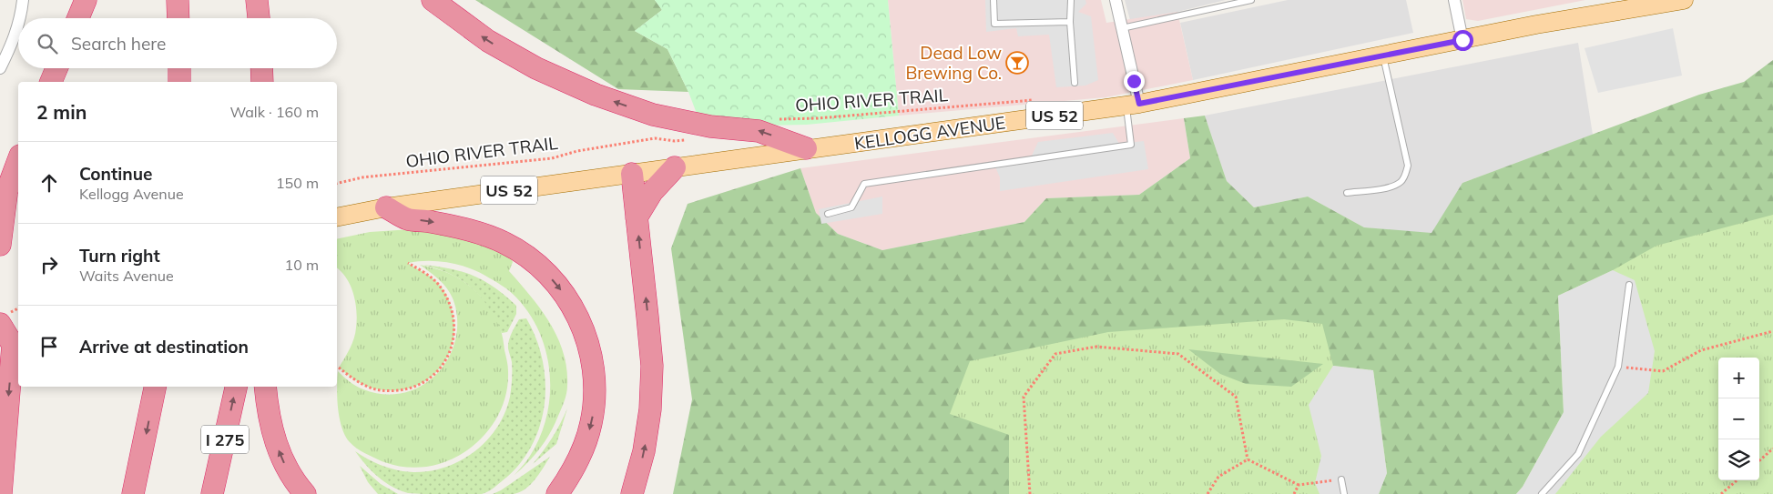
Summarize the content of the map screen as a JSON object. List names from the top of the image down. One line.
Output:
{"streets":{"highway":["I 275"],"main road":["US 52","KELLOGG AVENUE"],"path":["OHIO RIVER TRAIL"]},"places":{"bar":["Dead Low Brewing Co."]},"page":{"search":"Search here","heading":["2 min","Walk · 160 m"],"list":[["Continue","Kellogg Avenue","150 m"],["Turn right","Waits Avenue","10 m"],"Arrive at destination"],"map_buttons":["+","−"]}}
